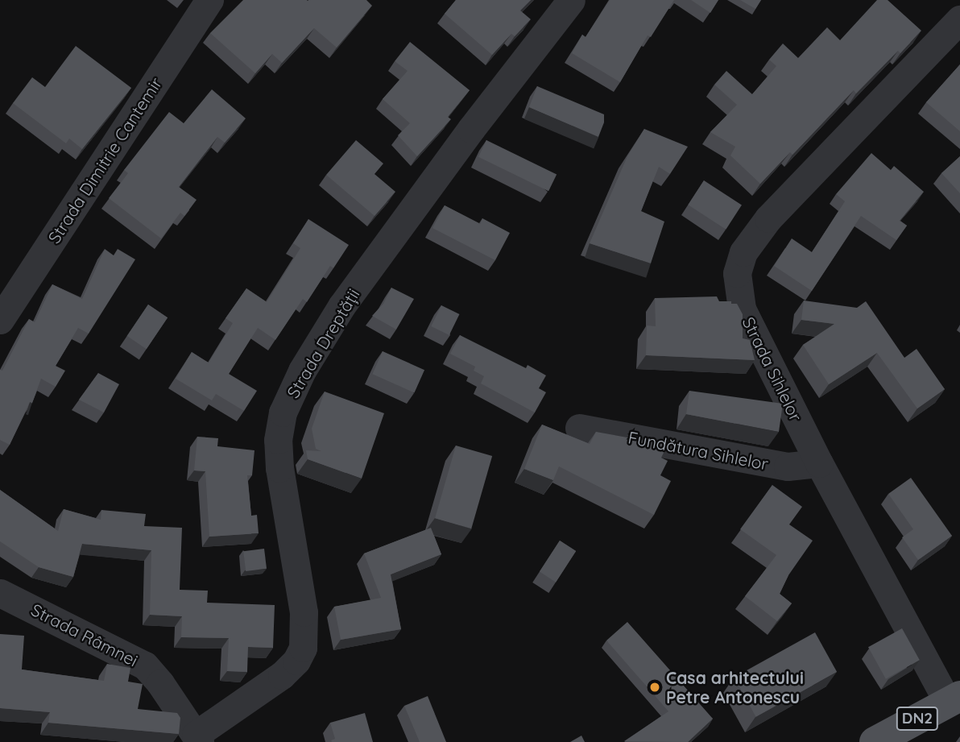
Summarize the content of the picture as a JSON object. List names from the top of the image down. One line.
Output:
{"streets":{"main road":["DN2"],"street":["Strada Dimitrie Cantemir","Strada Dreptății","Strada Sihlelor","Fundătura Sihlelor","Strada Râmnei"]},"crossings":[["Strada Dreptății","Strada Râmnei"],["Strada Sihlelor","Fundătura Sihlelor"],["Strada Sihlelor","DN2"]],"places":["Casa arhitectului Petre Antonescu"]}
